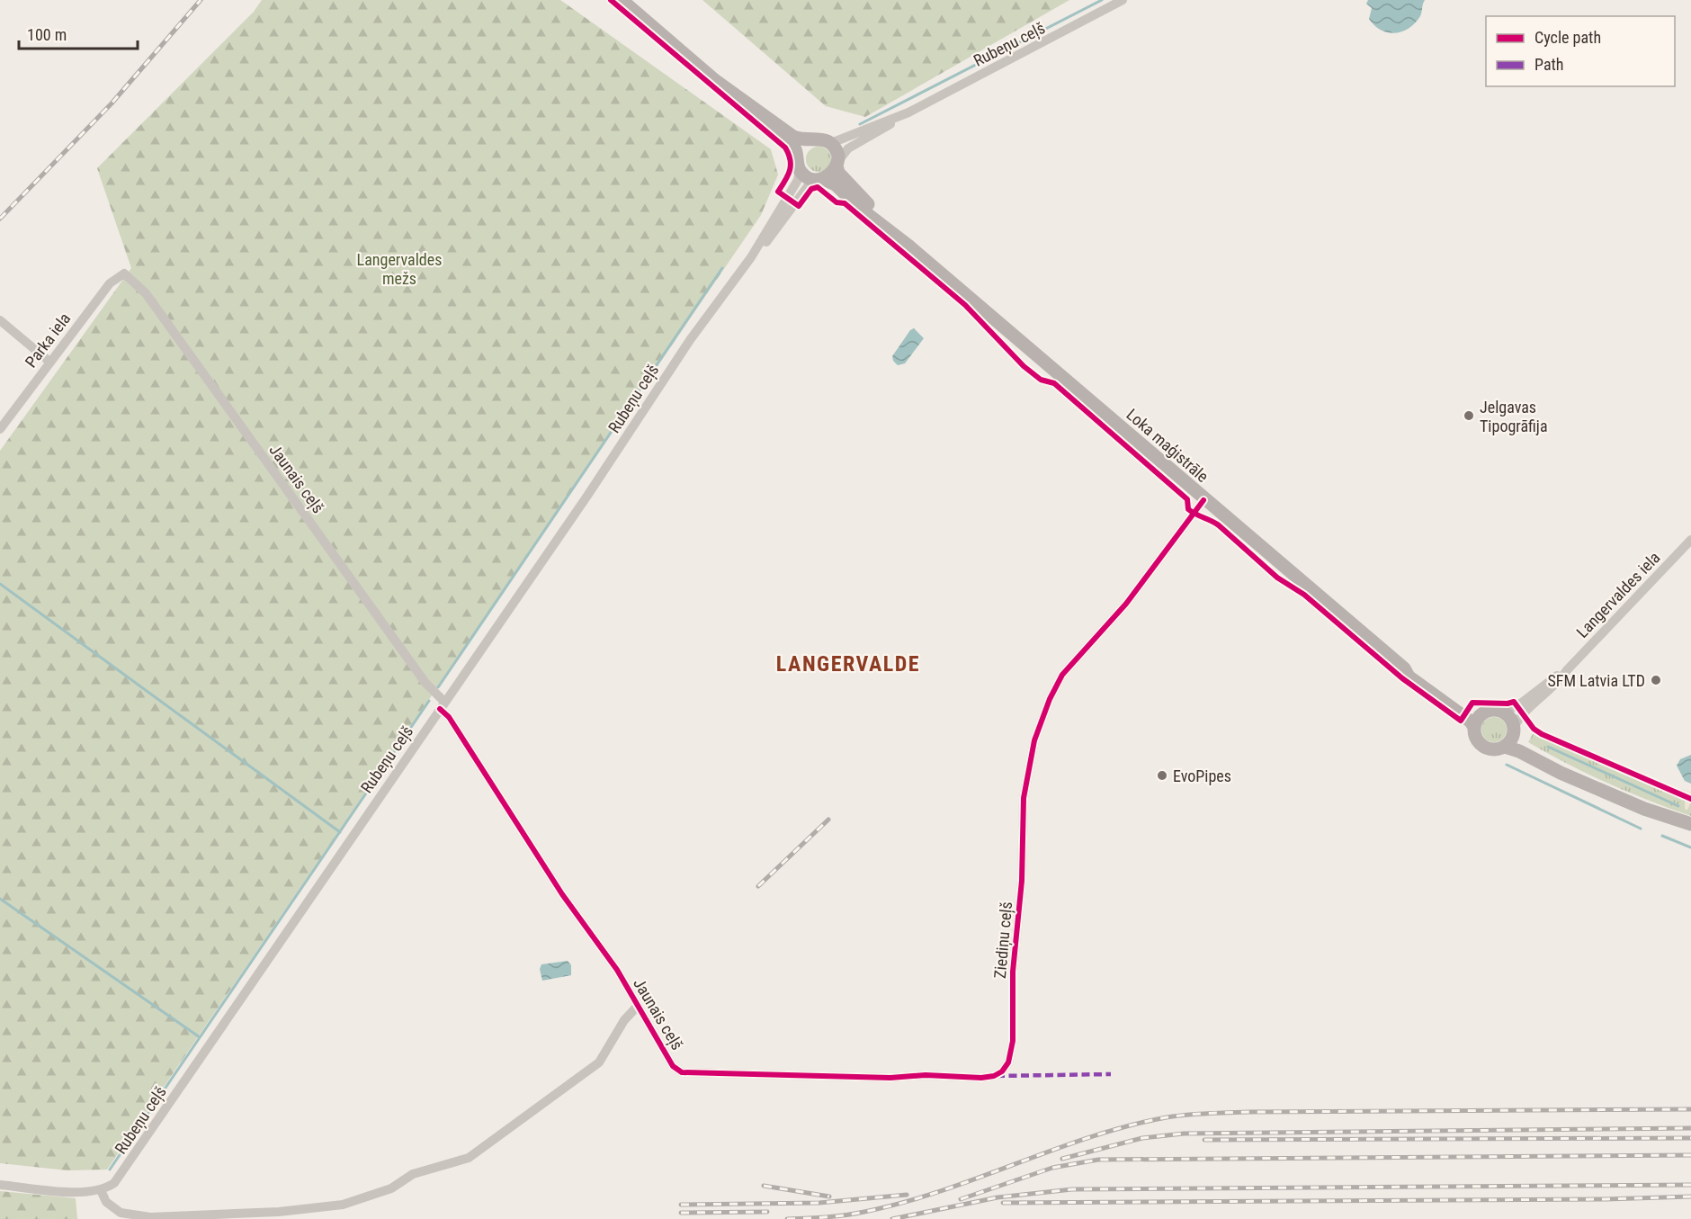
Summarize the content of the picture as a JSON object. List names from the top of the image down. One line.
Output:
{"streets":{"main road":["Loka maģistrāle"],"street":["Rubeņu ceļš","Parka iela","Jaunais ceļš","Langervaldes iela","Ziediņu ceļš"]},"crossings":[["Rubeņu ceļš","Loka maģistrāle"],["Rubeņu ceļš","Jaunais ceļš"],["Parka iela","Jaunais ceļš"],["Loka maģistrāle","Langervaldes iela"],["Loka maģistrāle","Ziediņu ceļš"],["Jaunais ceļš","Ziediņu ceļš"]],"districts":["LANGERVALDE"],"parks":["Langervaldes mežs"],"places":["Jelgavas Tipogrāfija","SFM Latvia LTD","EvoPipes"],"legend":["Cycle path","Path"],"scale_bar":"100 m"}
